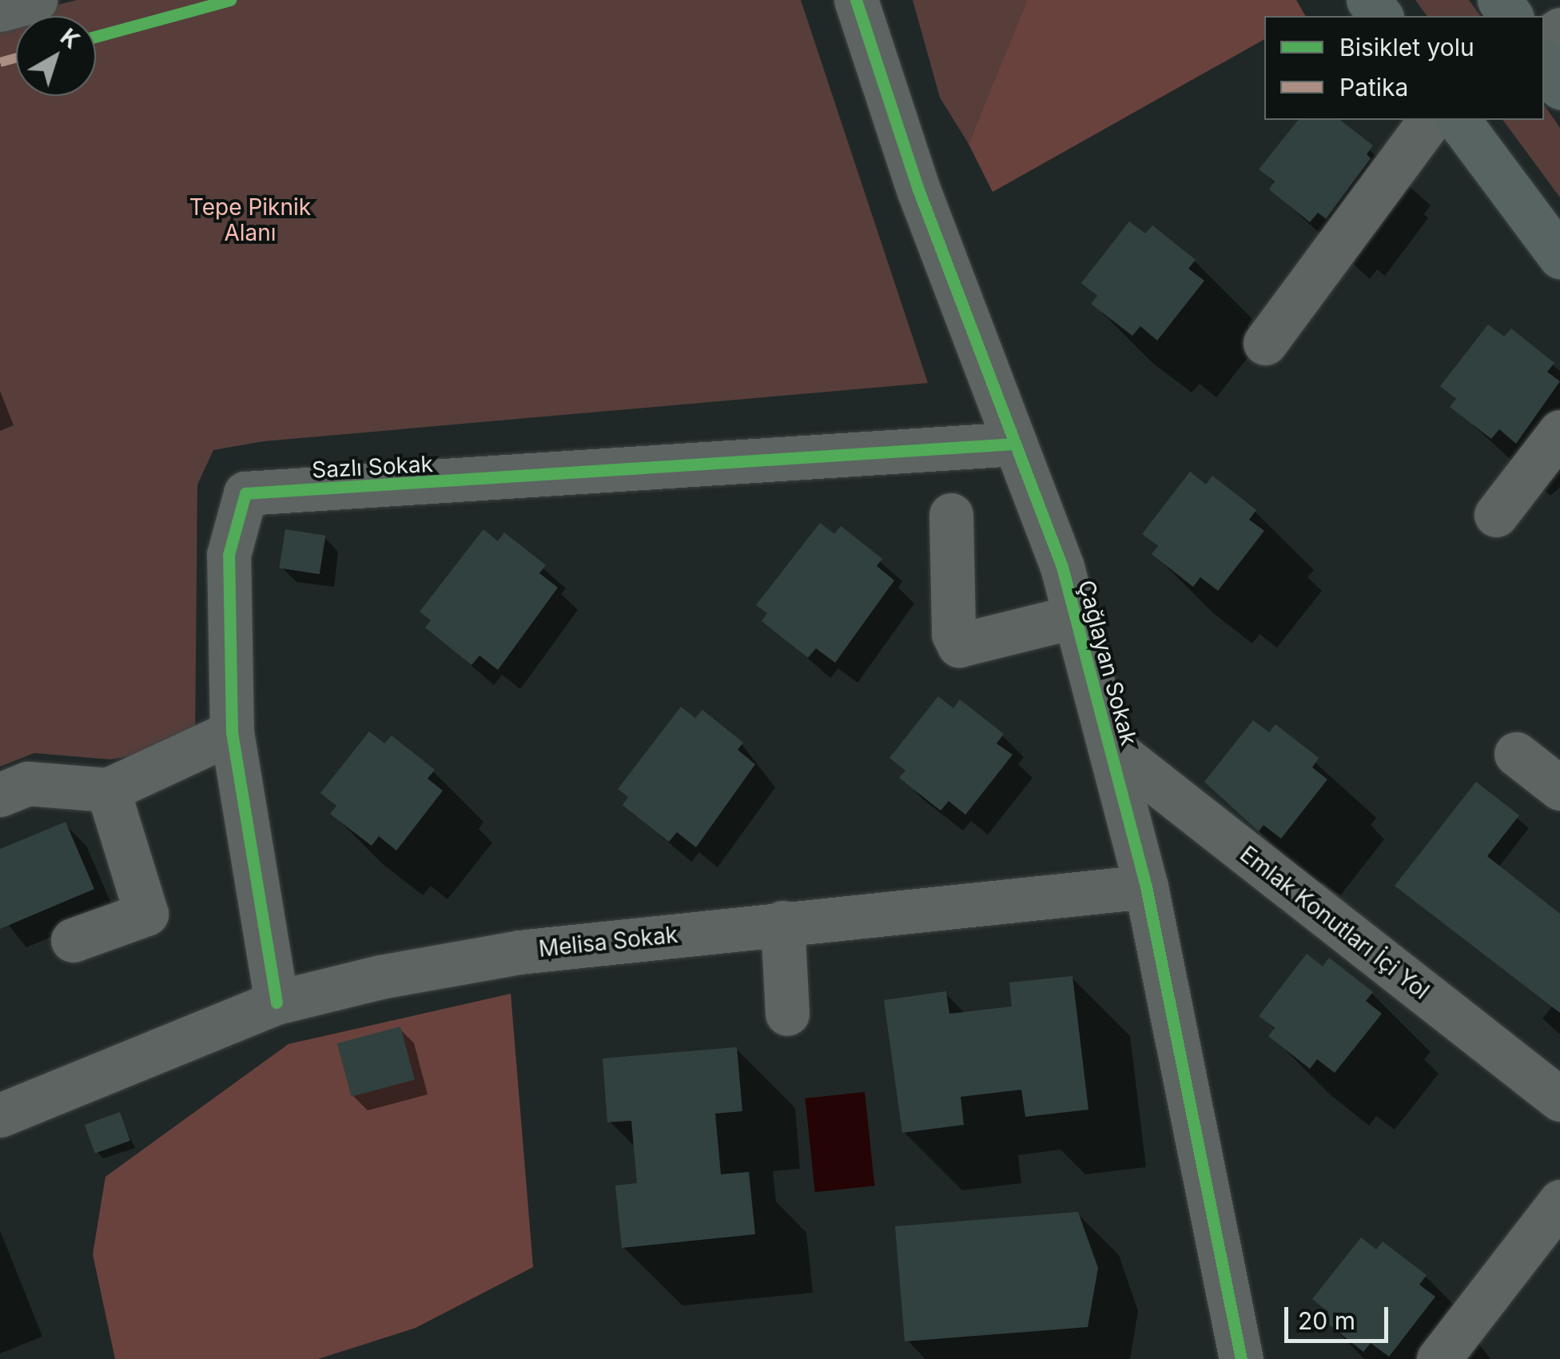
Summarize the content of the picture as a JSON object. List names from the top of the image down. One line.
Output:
{"streets":{"street":["Sazlı Sokak","Çağlayan Sokak","Emlak Konutları İçi Yol","Melisa Sokak"]},"crossings":[["Sazlı Sokak","Çağlayan Sokak"],["Sazlı Sokak","Melisa Sokak"],["Çağlayan Sokak","Emlak Konutları İçi Yol"],["Çağlayan Sokak","Melisa Sokak"]],"parks":["Tepe Piknik Alanı"],"legend":["Bisiklet yolu","Patika"],"scale_bar":"20 m","north":"top right"}
